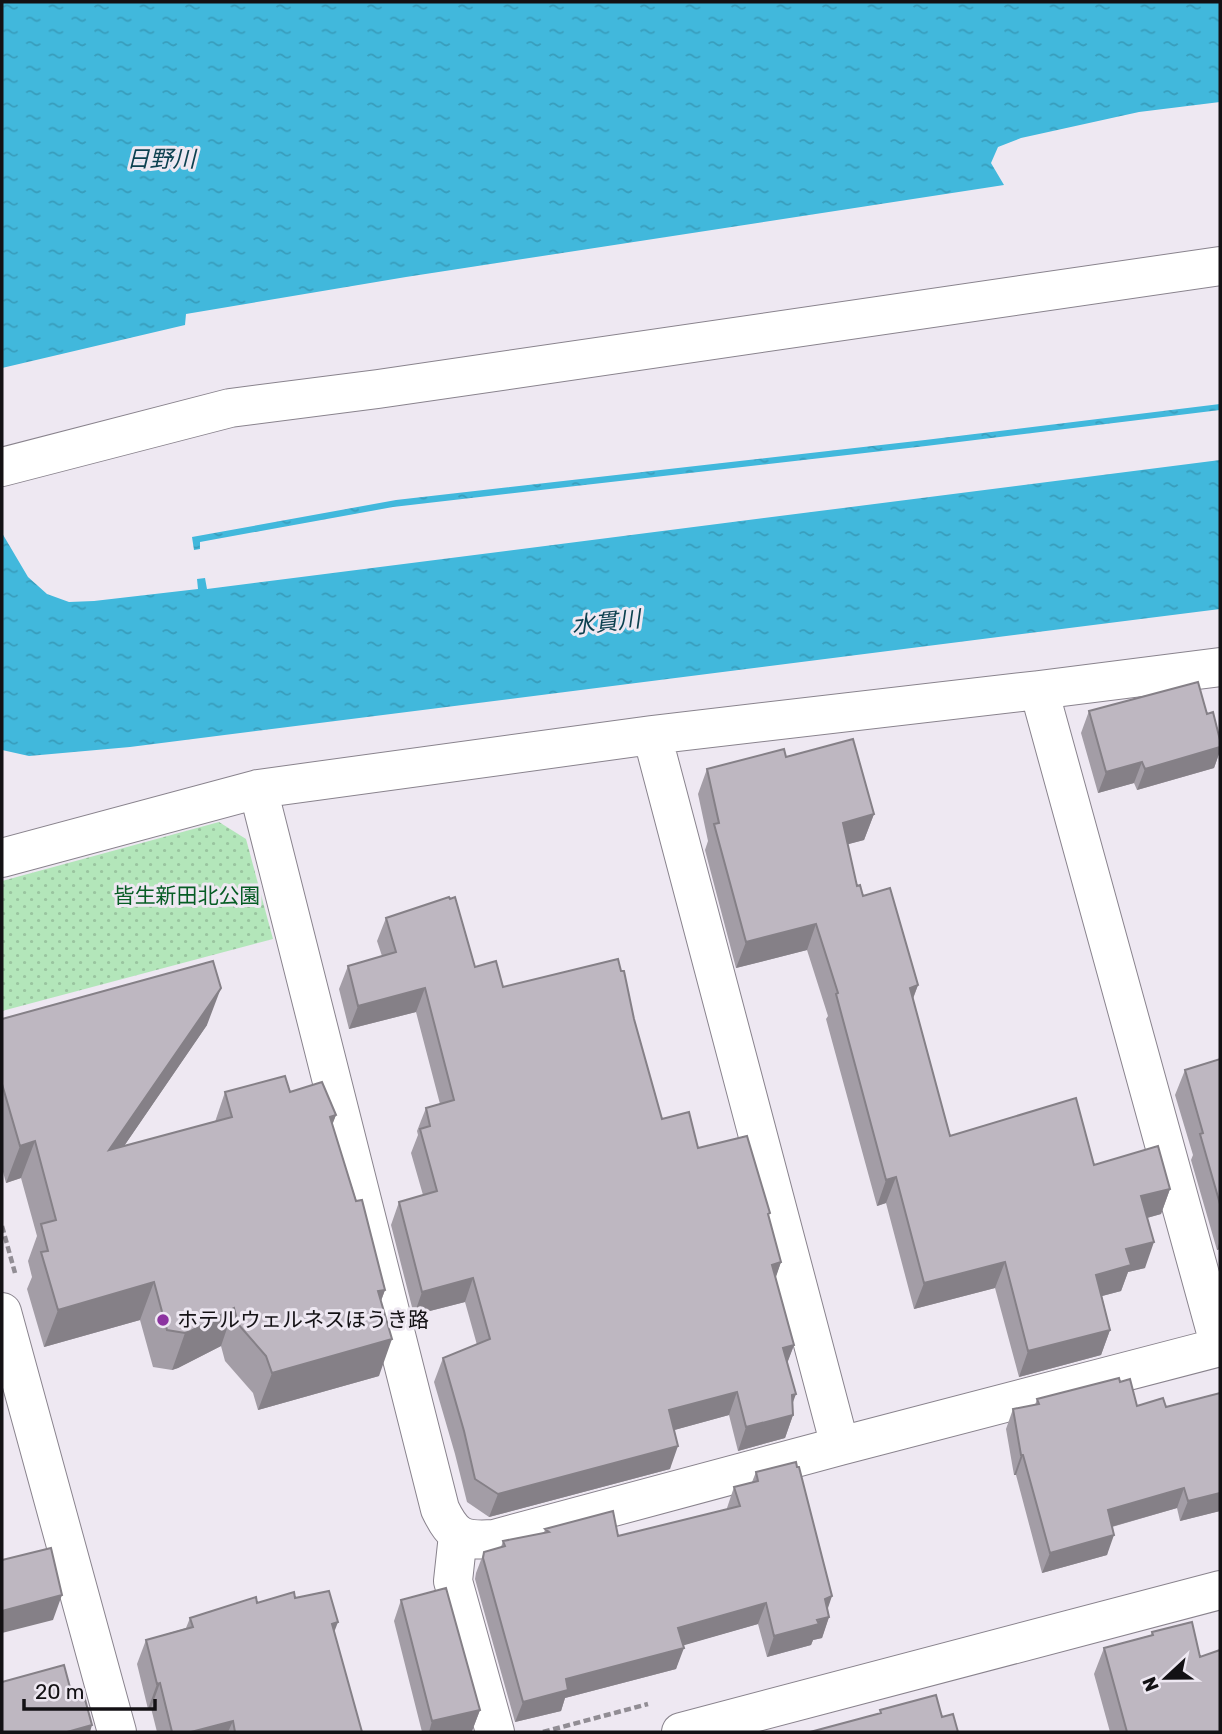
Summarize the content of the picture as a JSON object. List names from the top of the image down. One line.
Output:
{"water":["日野川","水貫川"],"parks":["皆生新田北公園"],"places":["ホテルウェルネスほうき路"],"scale_bar":"20 m","north":"left"}
